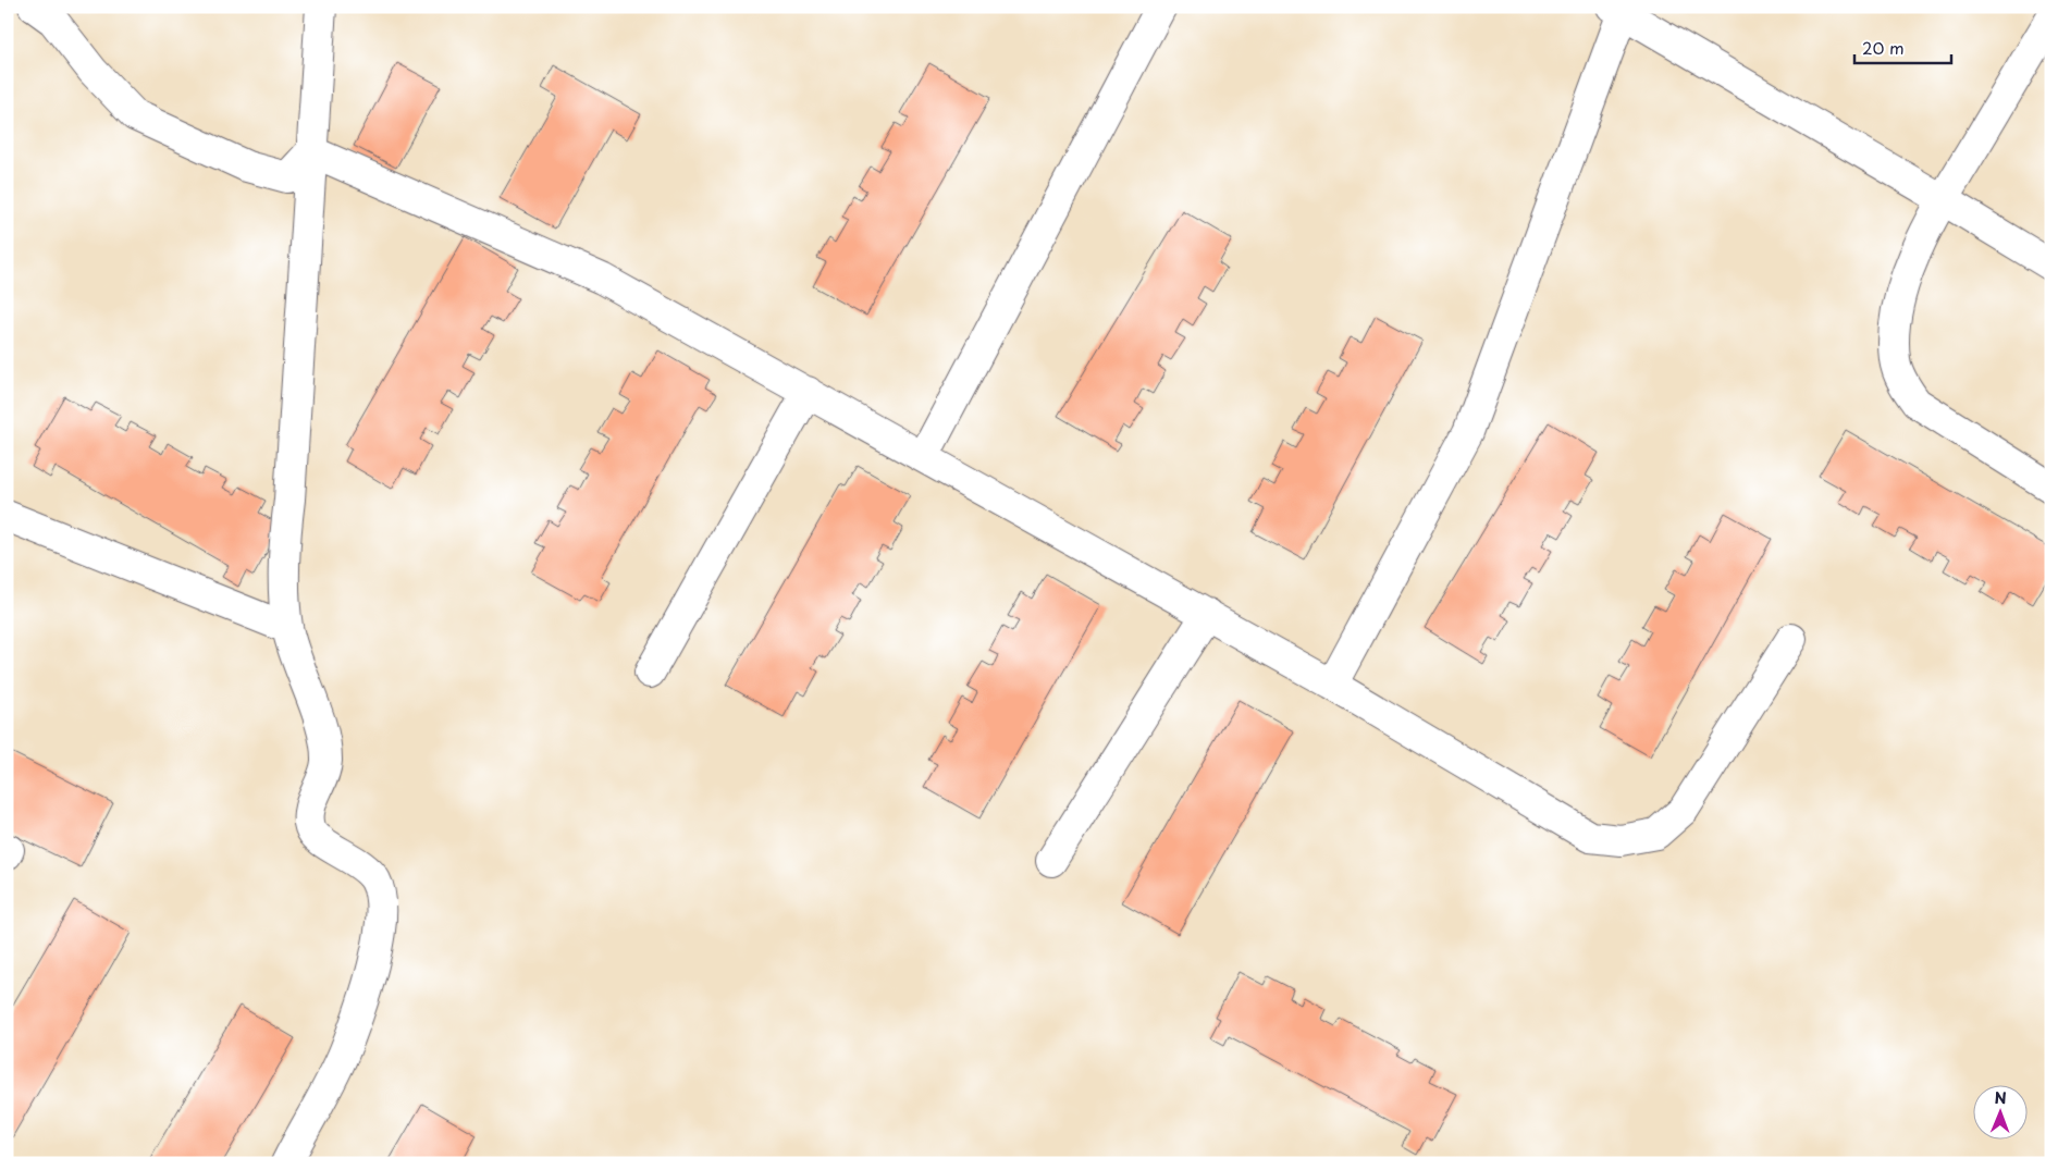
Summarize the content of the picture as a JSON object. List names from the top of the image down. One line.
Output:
{"scale_bar":"20 m","north":"top"}
